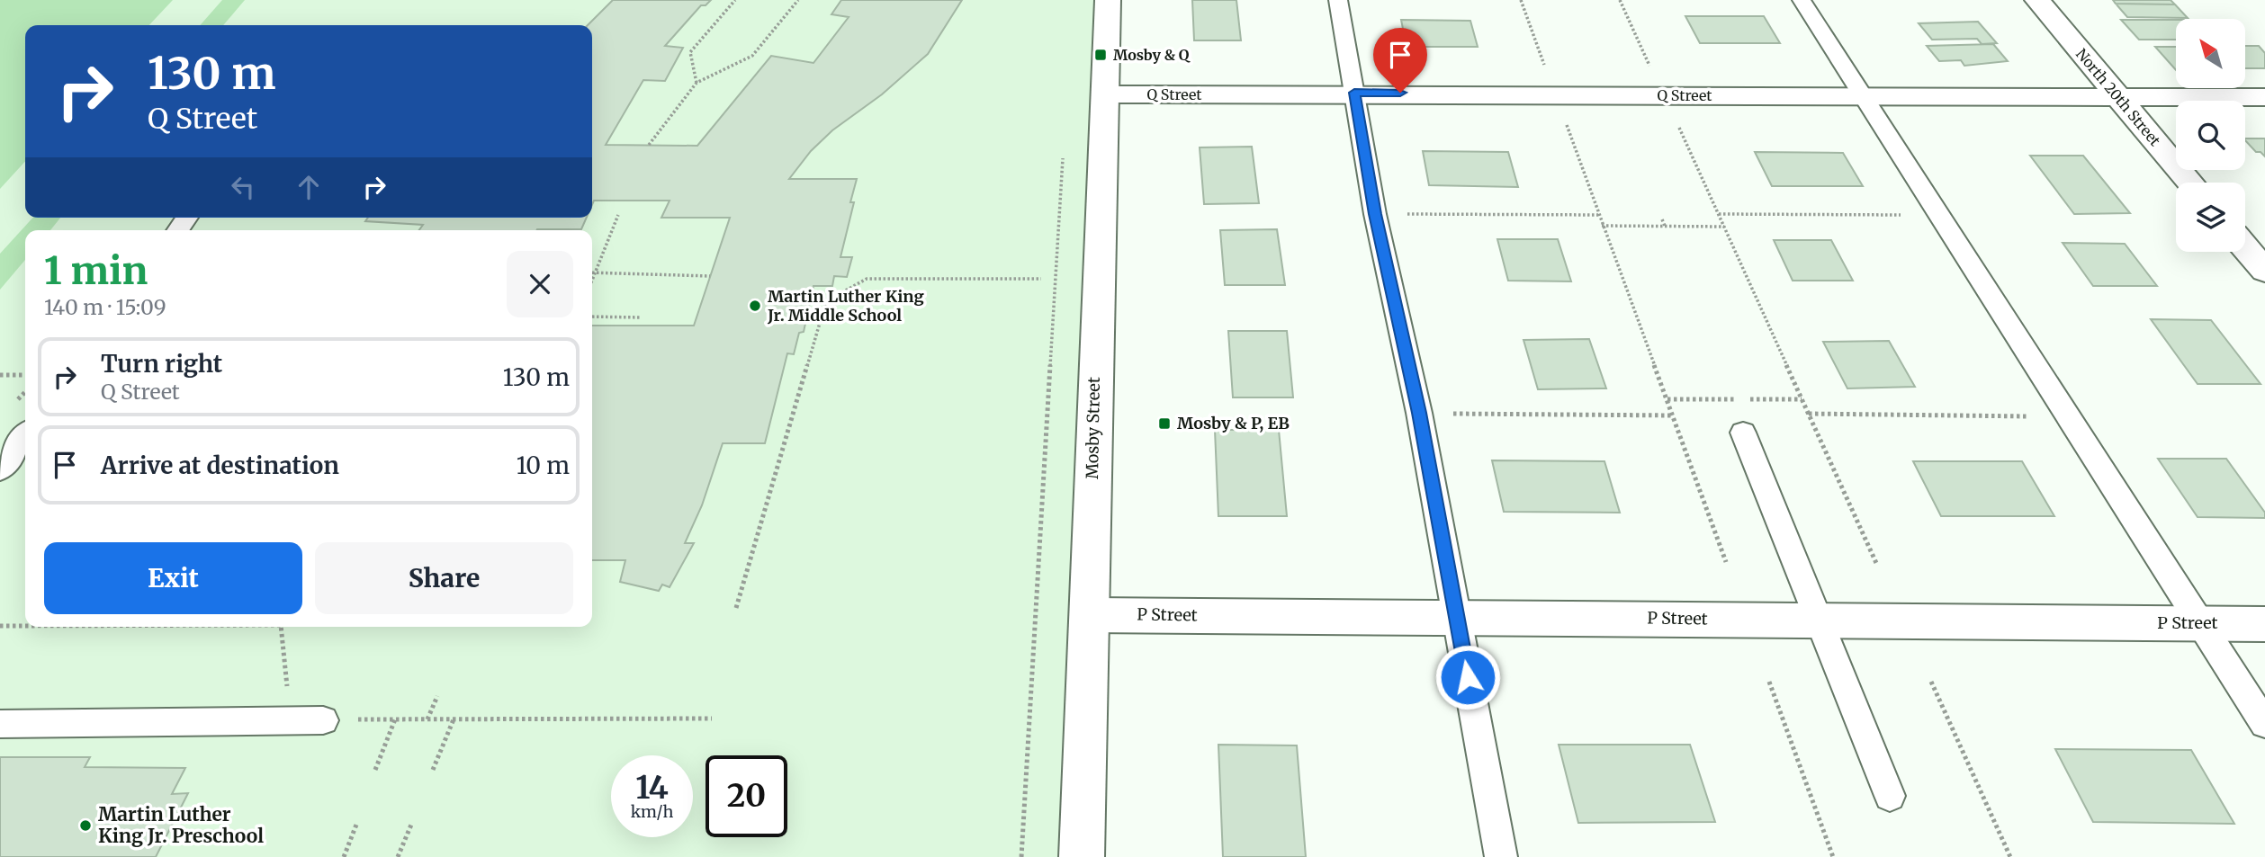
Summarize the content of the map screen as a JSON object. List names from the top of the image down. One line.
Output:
{"streets":{"street":["Q Street","North 20th Street","Mosby Street","P Street"]},"crossings":[["Q Street","North 20th Street"],["Q Street","Mosby Street"],["Mosby Street","P Street"]],"places":{"transit":["Mosby & Q","Mosby & P, EB"],"other":["Martin Luther King Jr. Middle School","Martin Luther King Jr. Preschool"]},"north":"top left","page":{"turn":["130 m","Q Street"],"heading":["1 min","140 m · 15:09"],"list":[{"name":"Turn right","note":"Q Street","value":"130 m"},{"name":"Arrive at destination","value":"10 m"}],"buttons":["Exit","Share"],"speed":"14 km/h","limit":"20"}}
